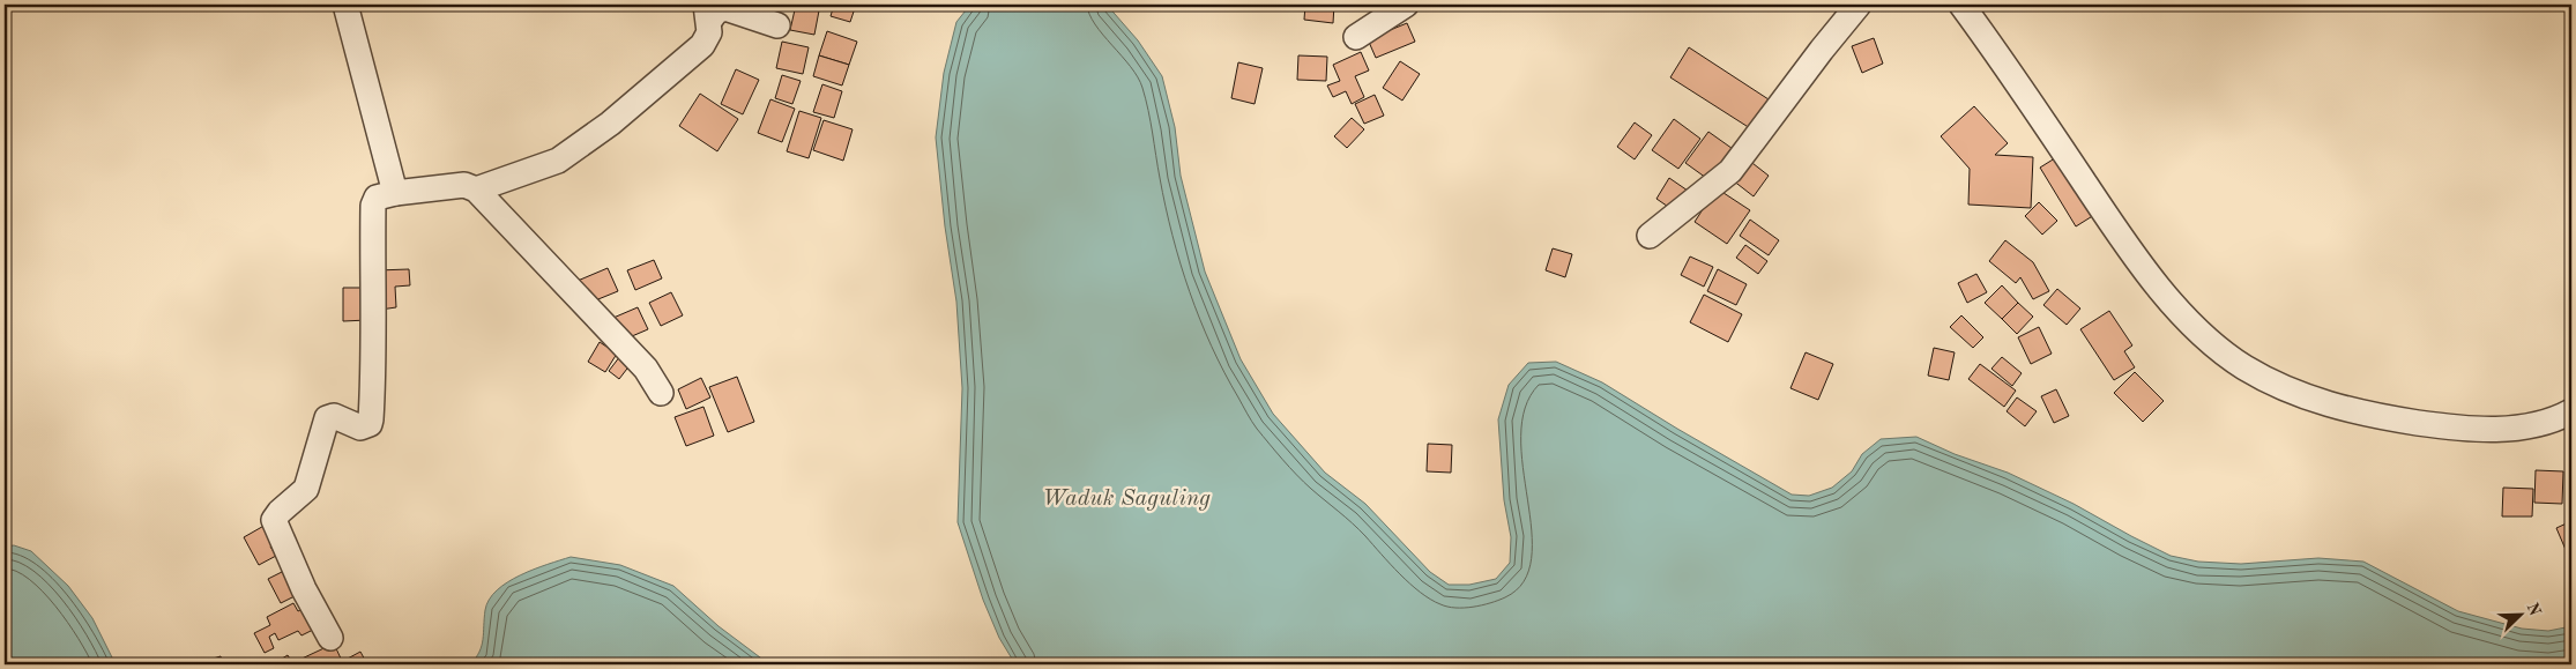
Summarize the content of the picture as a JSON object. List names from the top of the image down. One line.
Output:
{"water":["Waduk Saguling"],"north":"top right"}
